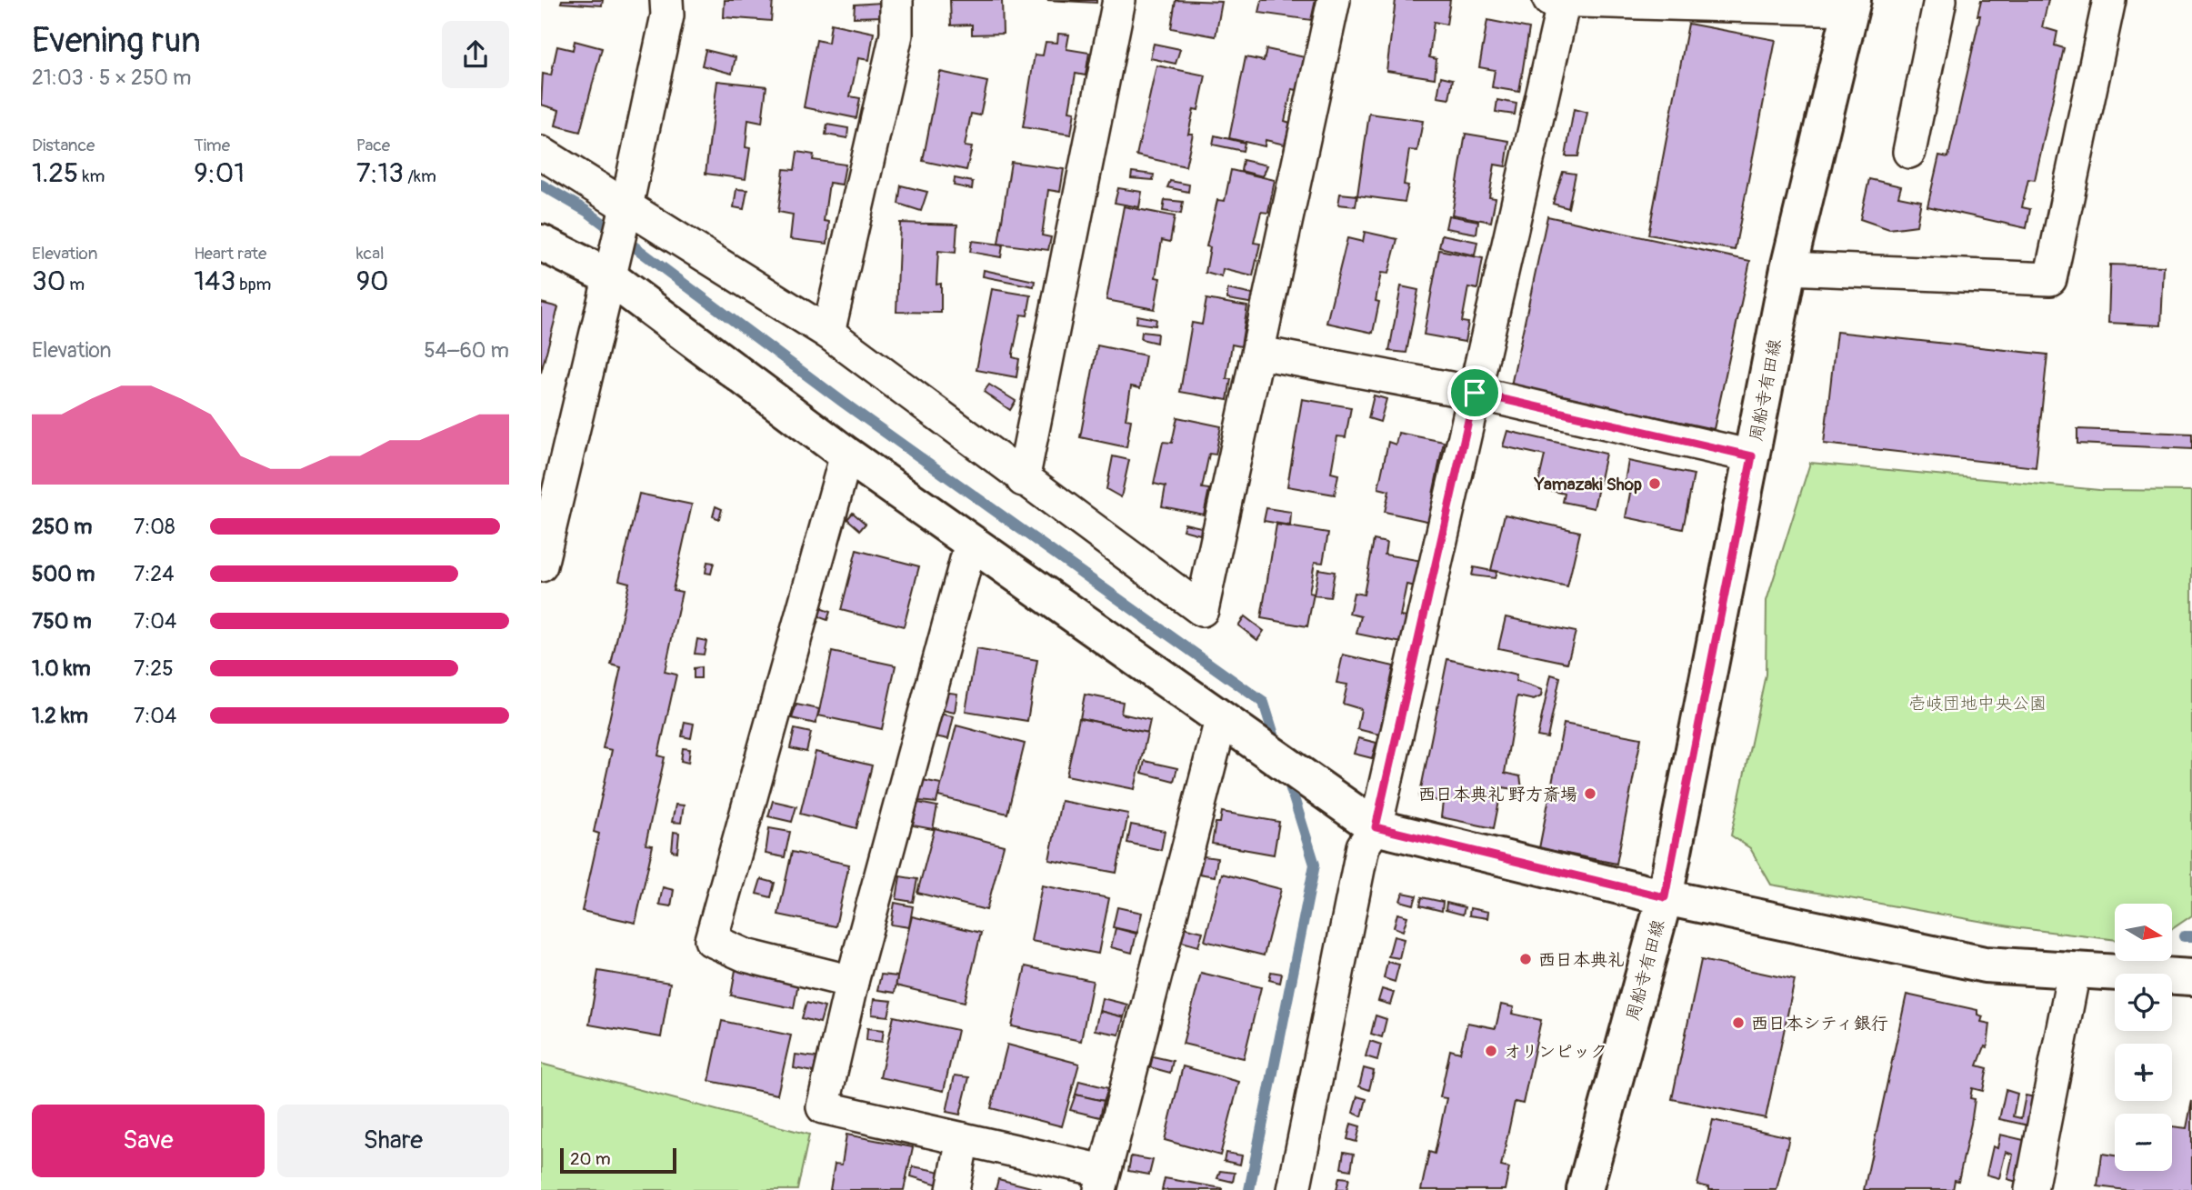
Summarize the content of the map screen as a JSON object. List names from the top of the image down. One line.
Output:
{"streets":{"street":["周船寺有田線"]},"parks":["壱岐団地中央公園"],"places":["Yamazaki Shop","西日本典礼 野方斎場","西日本典礼","西日本シティ銀行","オリンピック"],"scale_bar":"20 m","north":"right","page":{"heading":["Evening run","21:03 · 5 × 250 m"],"stats":[["Distance","1.25 km"],["Time","9:01"],["Pace","7:13 /km"],["Elevation","30 m"],["Heart rate","143 bpm"],["kcal","90"]],"chart":["Elevation","54–60 m"],"list":[{"name":"250 m","note":"7:08"},{"name":"500 m","note":"7:24"},{"name":"750 m","note":"7:04"},{"name":"1.0 km","note":"7:25"},{"name":"1.2 km","note":"7:04"}],"map_buttons":["+","−"],"buttons":["Save","Share"],"scale":"20 m"}}
